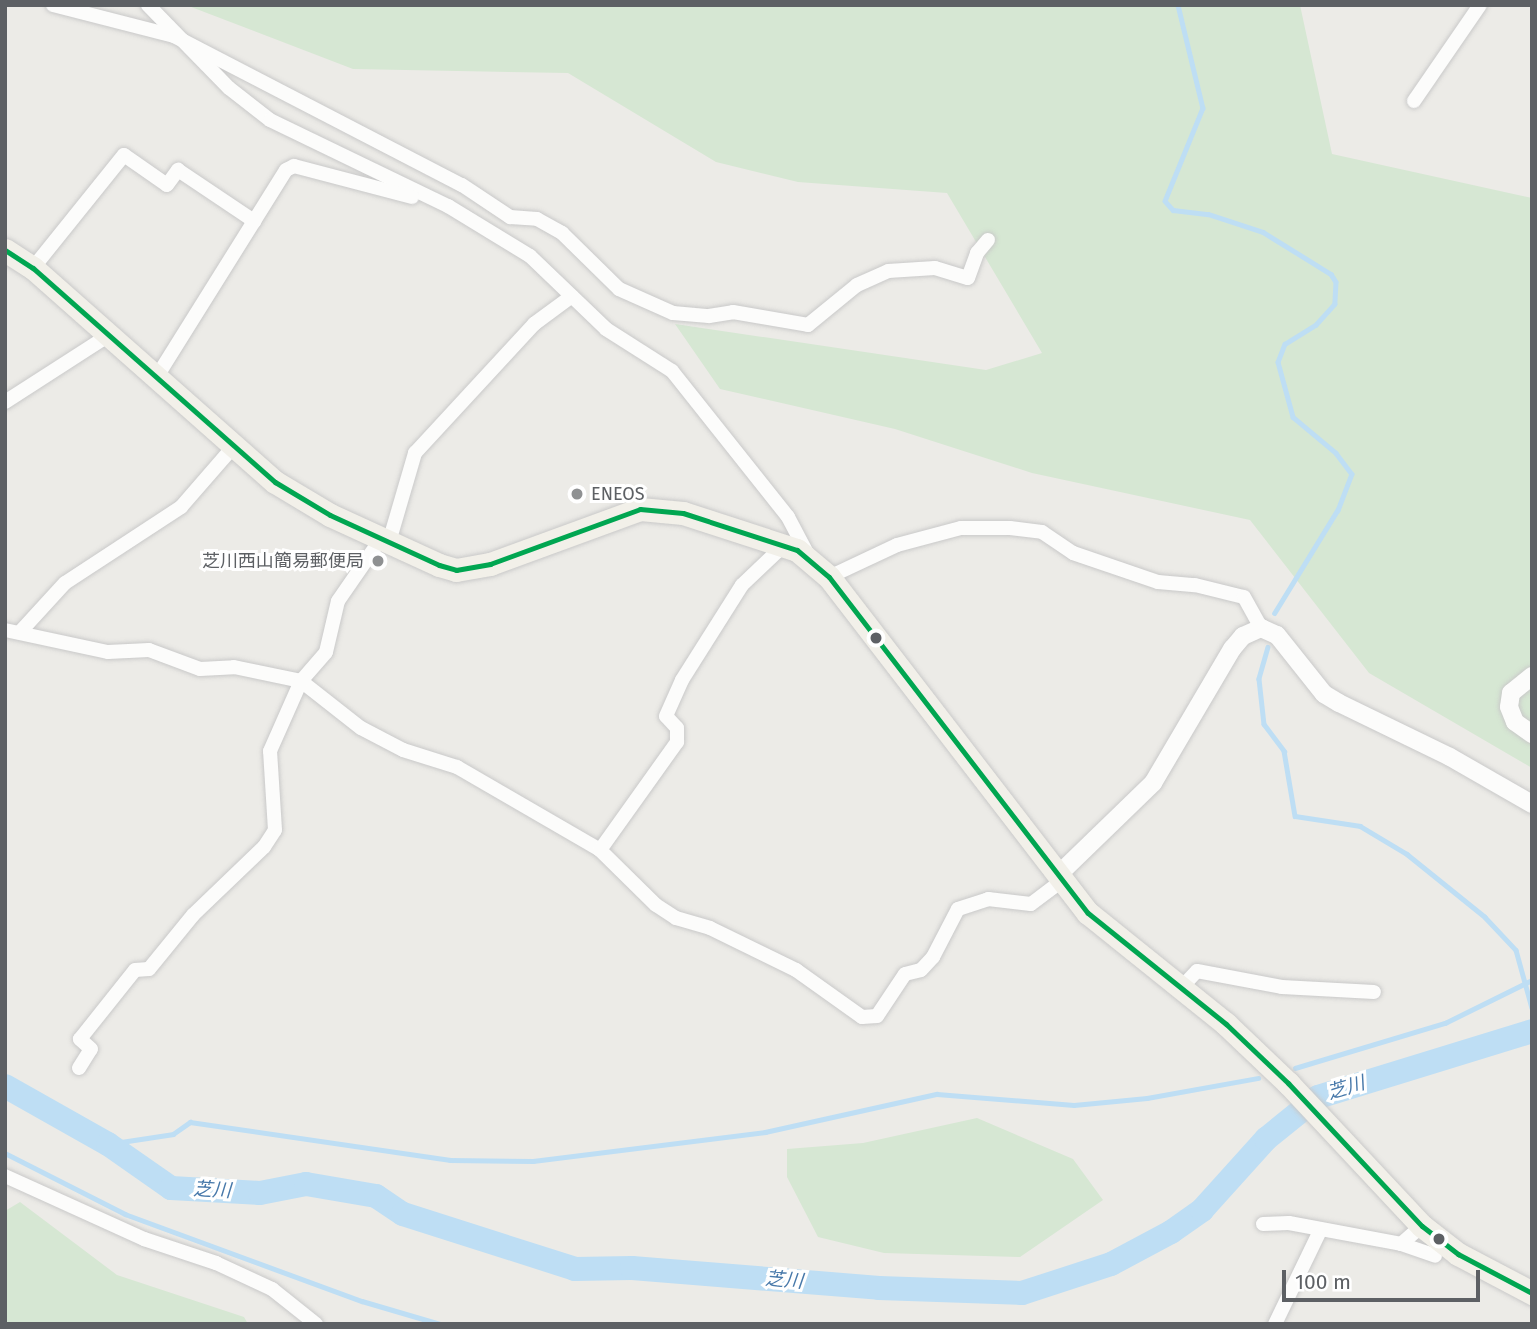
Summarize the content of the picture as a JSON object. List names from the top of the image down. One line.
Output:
{"water":["芝川"],"places":["ENEOS","芝川西山簡易郵便局"],"scale_bar":"100 m"}
